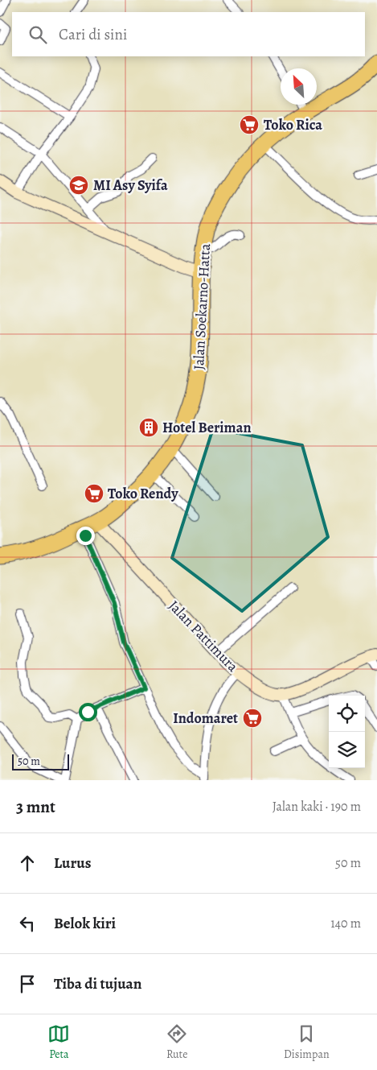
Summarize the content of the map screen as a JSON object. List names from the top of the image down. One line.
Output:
{"streets":{"highway":["Jalan Soekarno-Hatta"],"street":["Jalan Pattimura"]},"crossings":[["Jalan Soekarno-Hatta","Jalan Pattimura"]],"places":{"supermarket":["Toko Rica","Toko Rendy","Indomaret"],"school or university":["MI Asy Syifa"],"building":["Hotel Beriman"]},"scale_bar":"50 m","north":"top left","page":{"search":"Cari di sini","scale":"50 m","heading":["3 mnt","Jalan kaki · 190 m"],"list":[["Lurus","50 m"],["Belok kiri","140 m"],"Tiba di tujuan"],"nav":["Peta","Rute","Disimpan"]}}
